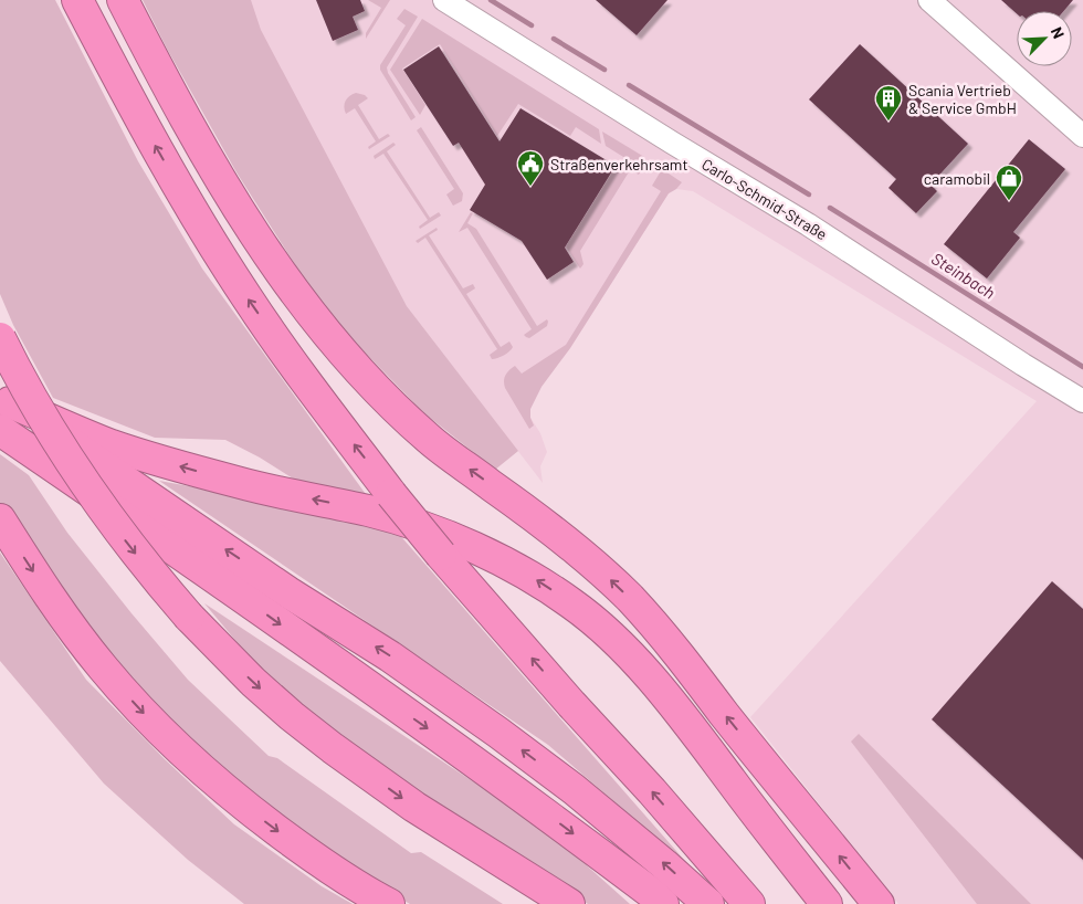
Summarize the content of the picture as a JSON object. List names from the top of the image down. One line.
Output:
{"streets":{"street":["Carlo-Schmid-Straße"]},"water":["Steinbach"],"places":{"building":["Scania Vertrieb & Service GmbH"],"public building":["Straßenverkehrsamt"],"shop":["caramobil"]},"north":"top right"}
